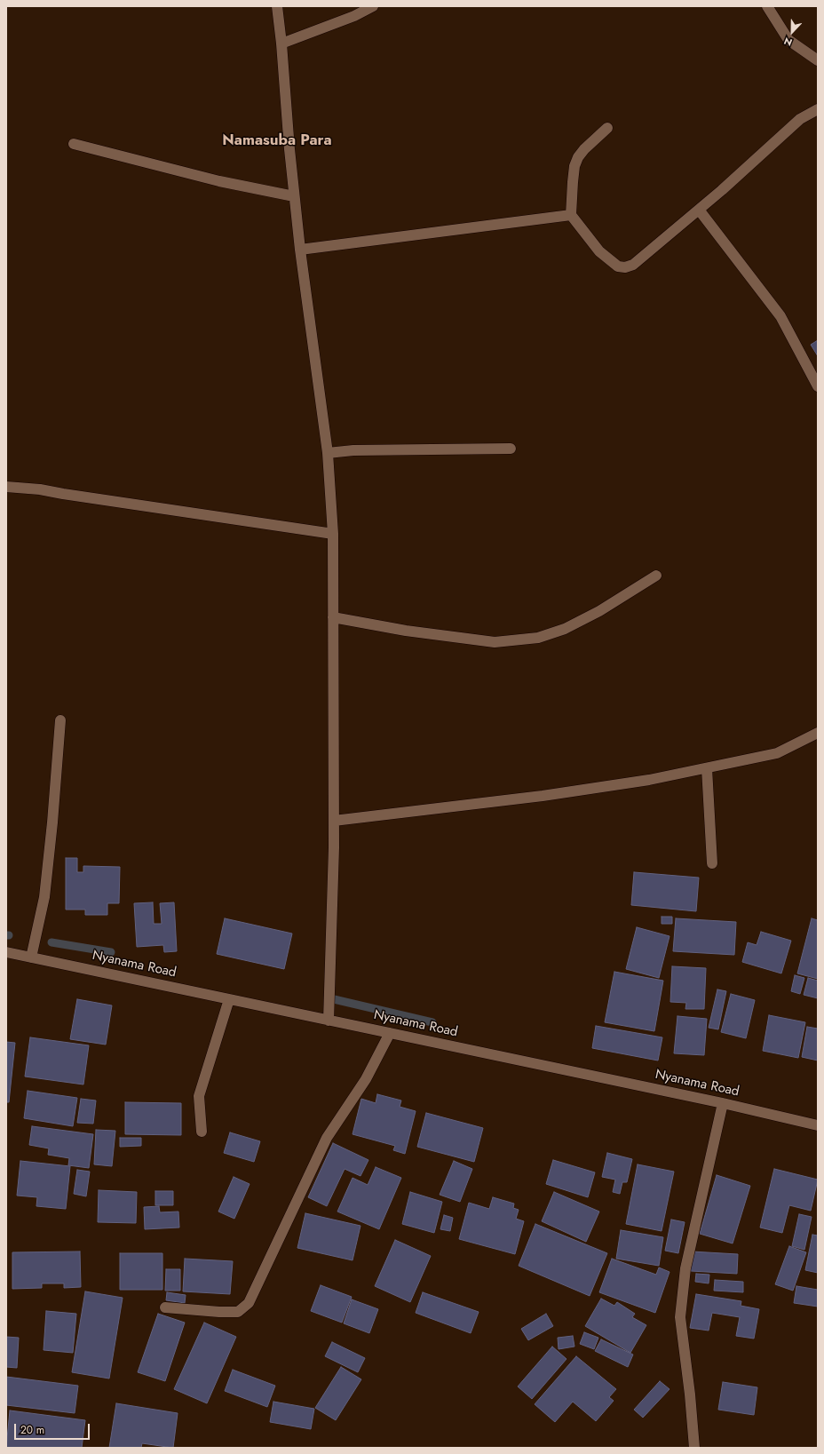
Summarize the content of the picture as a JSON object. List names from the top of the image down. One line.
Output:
{"streets":{"street":["Nyanama Road"]},"districts":["Namasuba Para"],"scale_bar":"20 m","north":"bottom"}
